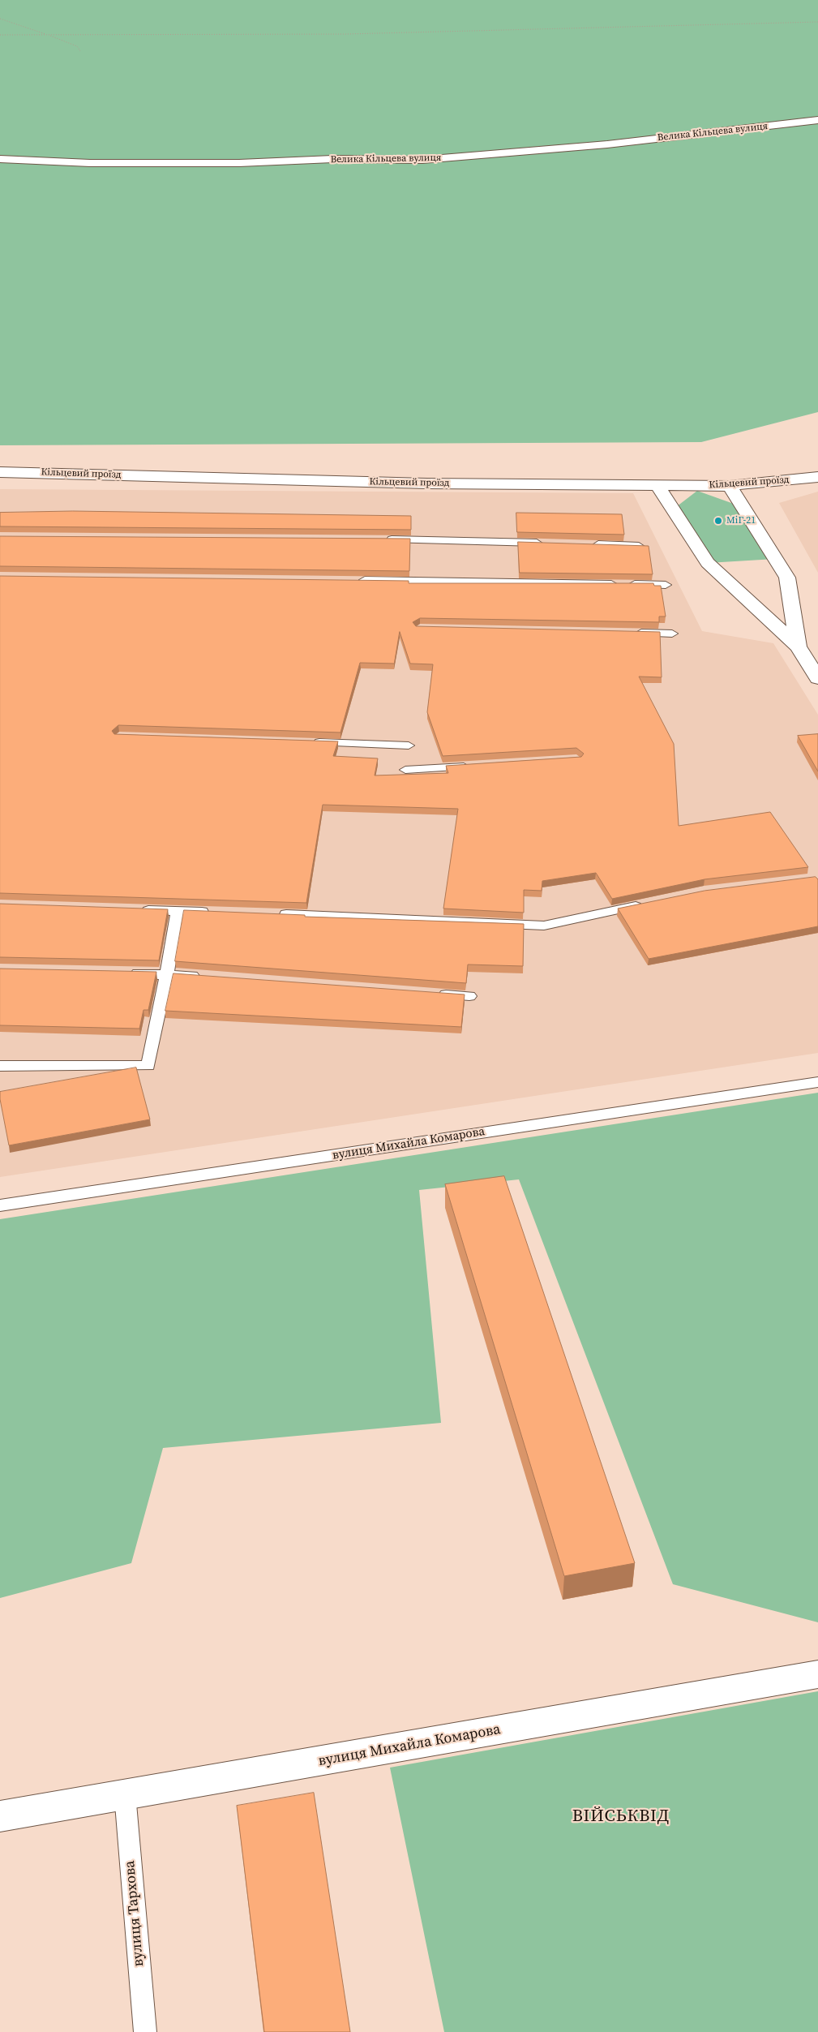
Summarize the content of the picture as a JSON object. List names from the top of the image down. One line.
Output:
{"streets":{"street":["Велика Кільцева вулиця","Кільцевий проїзд","вулиця Михайла Комарова"],"lane":["вулиця Тархова"]},"crossings":[["вулиця Михайла Комарова","вулиця Тархова"]],"districts":["ВІЙСЬКВІД"],"places":["МіГ-21"]}
